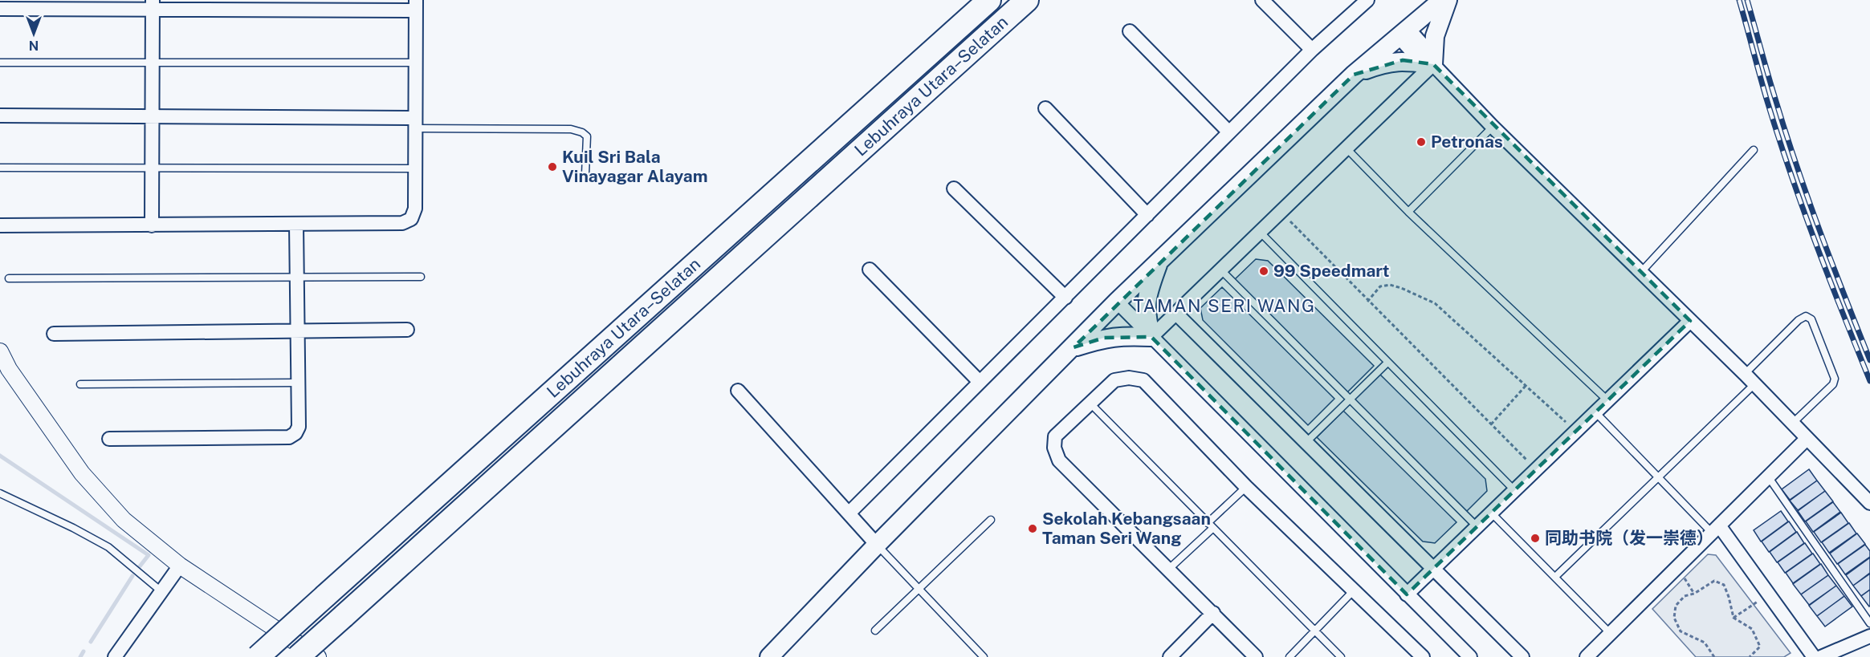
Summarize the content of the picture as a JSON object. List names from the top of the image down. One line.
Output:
{"streets":{"highway":["Lebuhraya Utara–Selatan"]},"districts":["TAMAN SERI WANG"],"places":["Petronas","Kuil Sri Bala Vinayagar Alayam","99 Speedmart","Sekolah Kebangsaan Taman Seri Wang","同助书院（发一崇德）"],"north":"bottom"}
